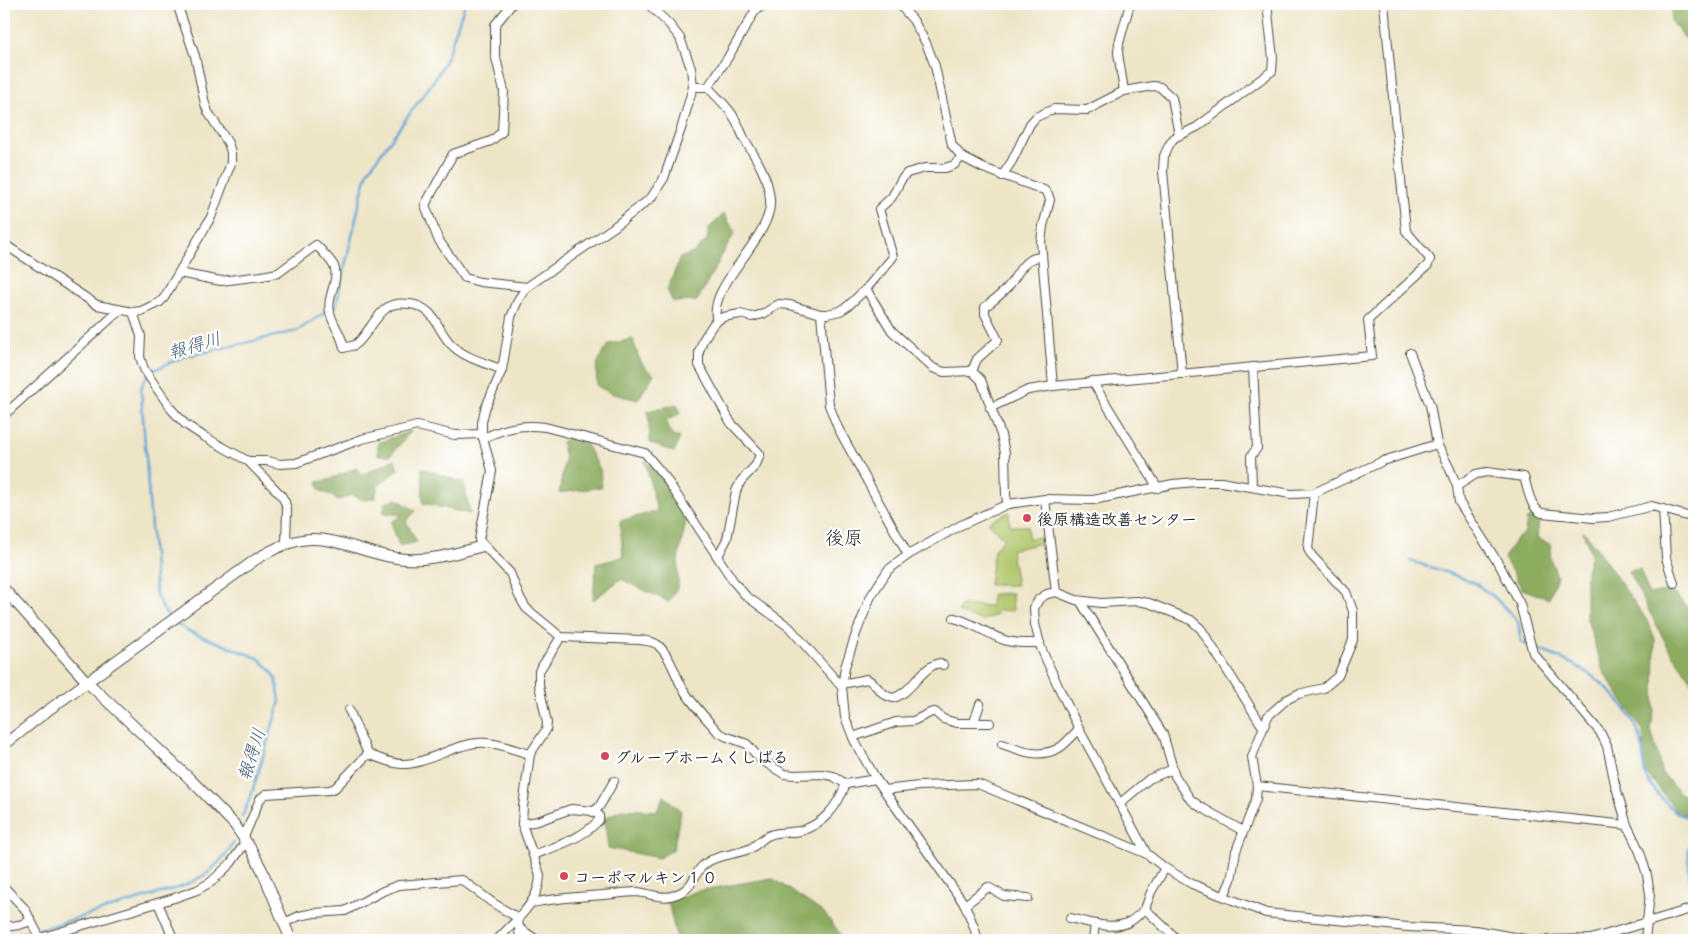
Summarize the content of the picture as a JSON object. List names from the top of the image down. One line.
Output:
{"districts":["後原"],"water":["報得川"],"places":["後原構造改善センター","グループホームくしばる","コーポマルキン１０"]}
